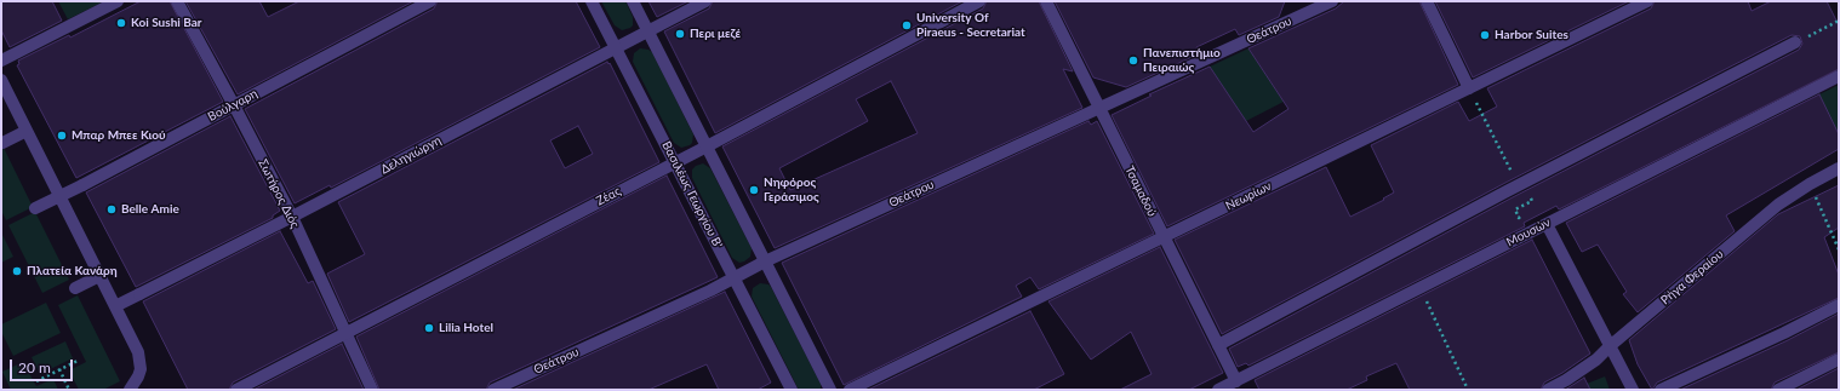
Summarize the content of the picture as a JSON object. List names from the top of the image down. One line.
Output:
{"streets":{"street":["Θεάτρου","Βούλγαρη","Δεληγιώργη","Τσαμαδού","Σωτήρος Διός","Βασιλέως Γεωργίου Β'","Ζέας","Νεωρίων","Μουσών","Ρήγα Φεραίου"]},"crossings":[["Θεάτρου","Τσαμαδού"],["Θεάτρου","Βασιλέως Γεωργίου Β'"],["Βούλγαρη","Σωτήρος Διός"],["Δεληγιώργη","Σωτήρος Διός"],["Δεληγιώργη","Βασιλέως Γεωργίου Β'"],["Τσαμαδού","Νεωρίων"],["Τσαμαδού","Μουσών"],["Σωτήρος Διός","Ζέας"],["Βασιλέως Γεωργίου Β'","Ζέας"]],"places":["Koi Sushi Bar","University Of Piraeus - Secretariat","Περι μεζέ","Harbor Suites","Πανεπιστήμιο Πειραιώς","Μπαρ Μπεε Κιού","Νηφόρος Γεράσιμος","Belle Amie","Πλατεία Κανάρη","Lilia Hotel"],"scale_bar":"20 m"}
